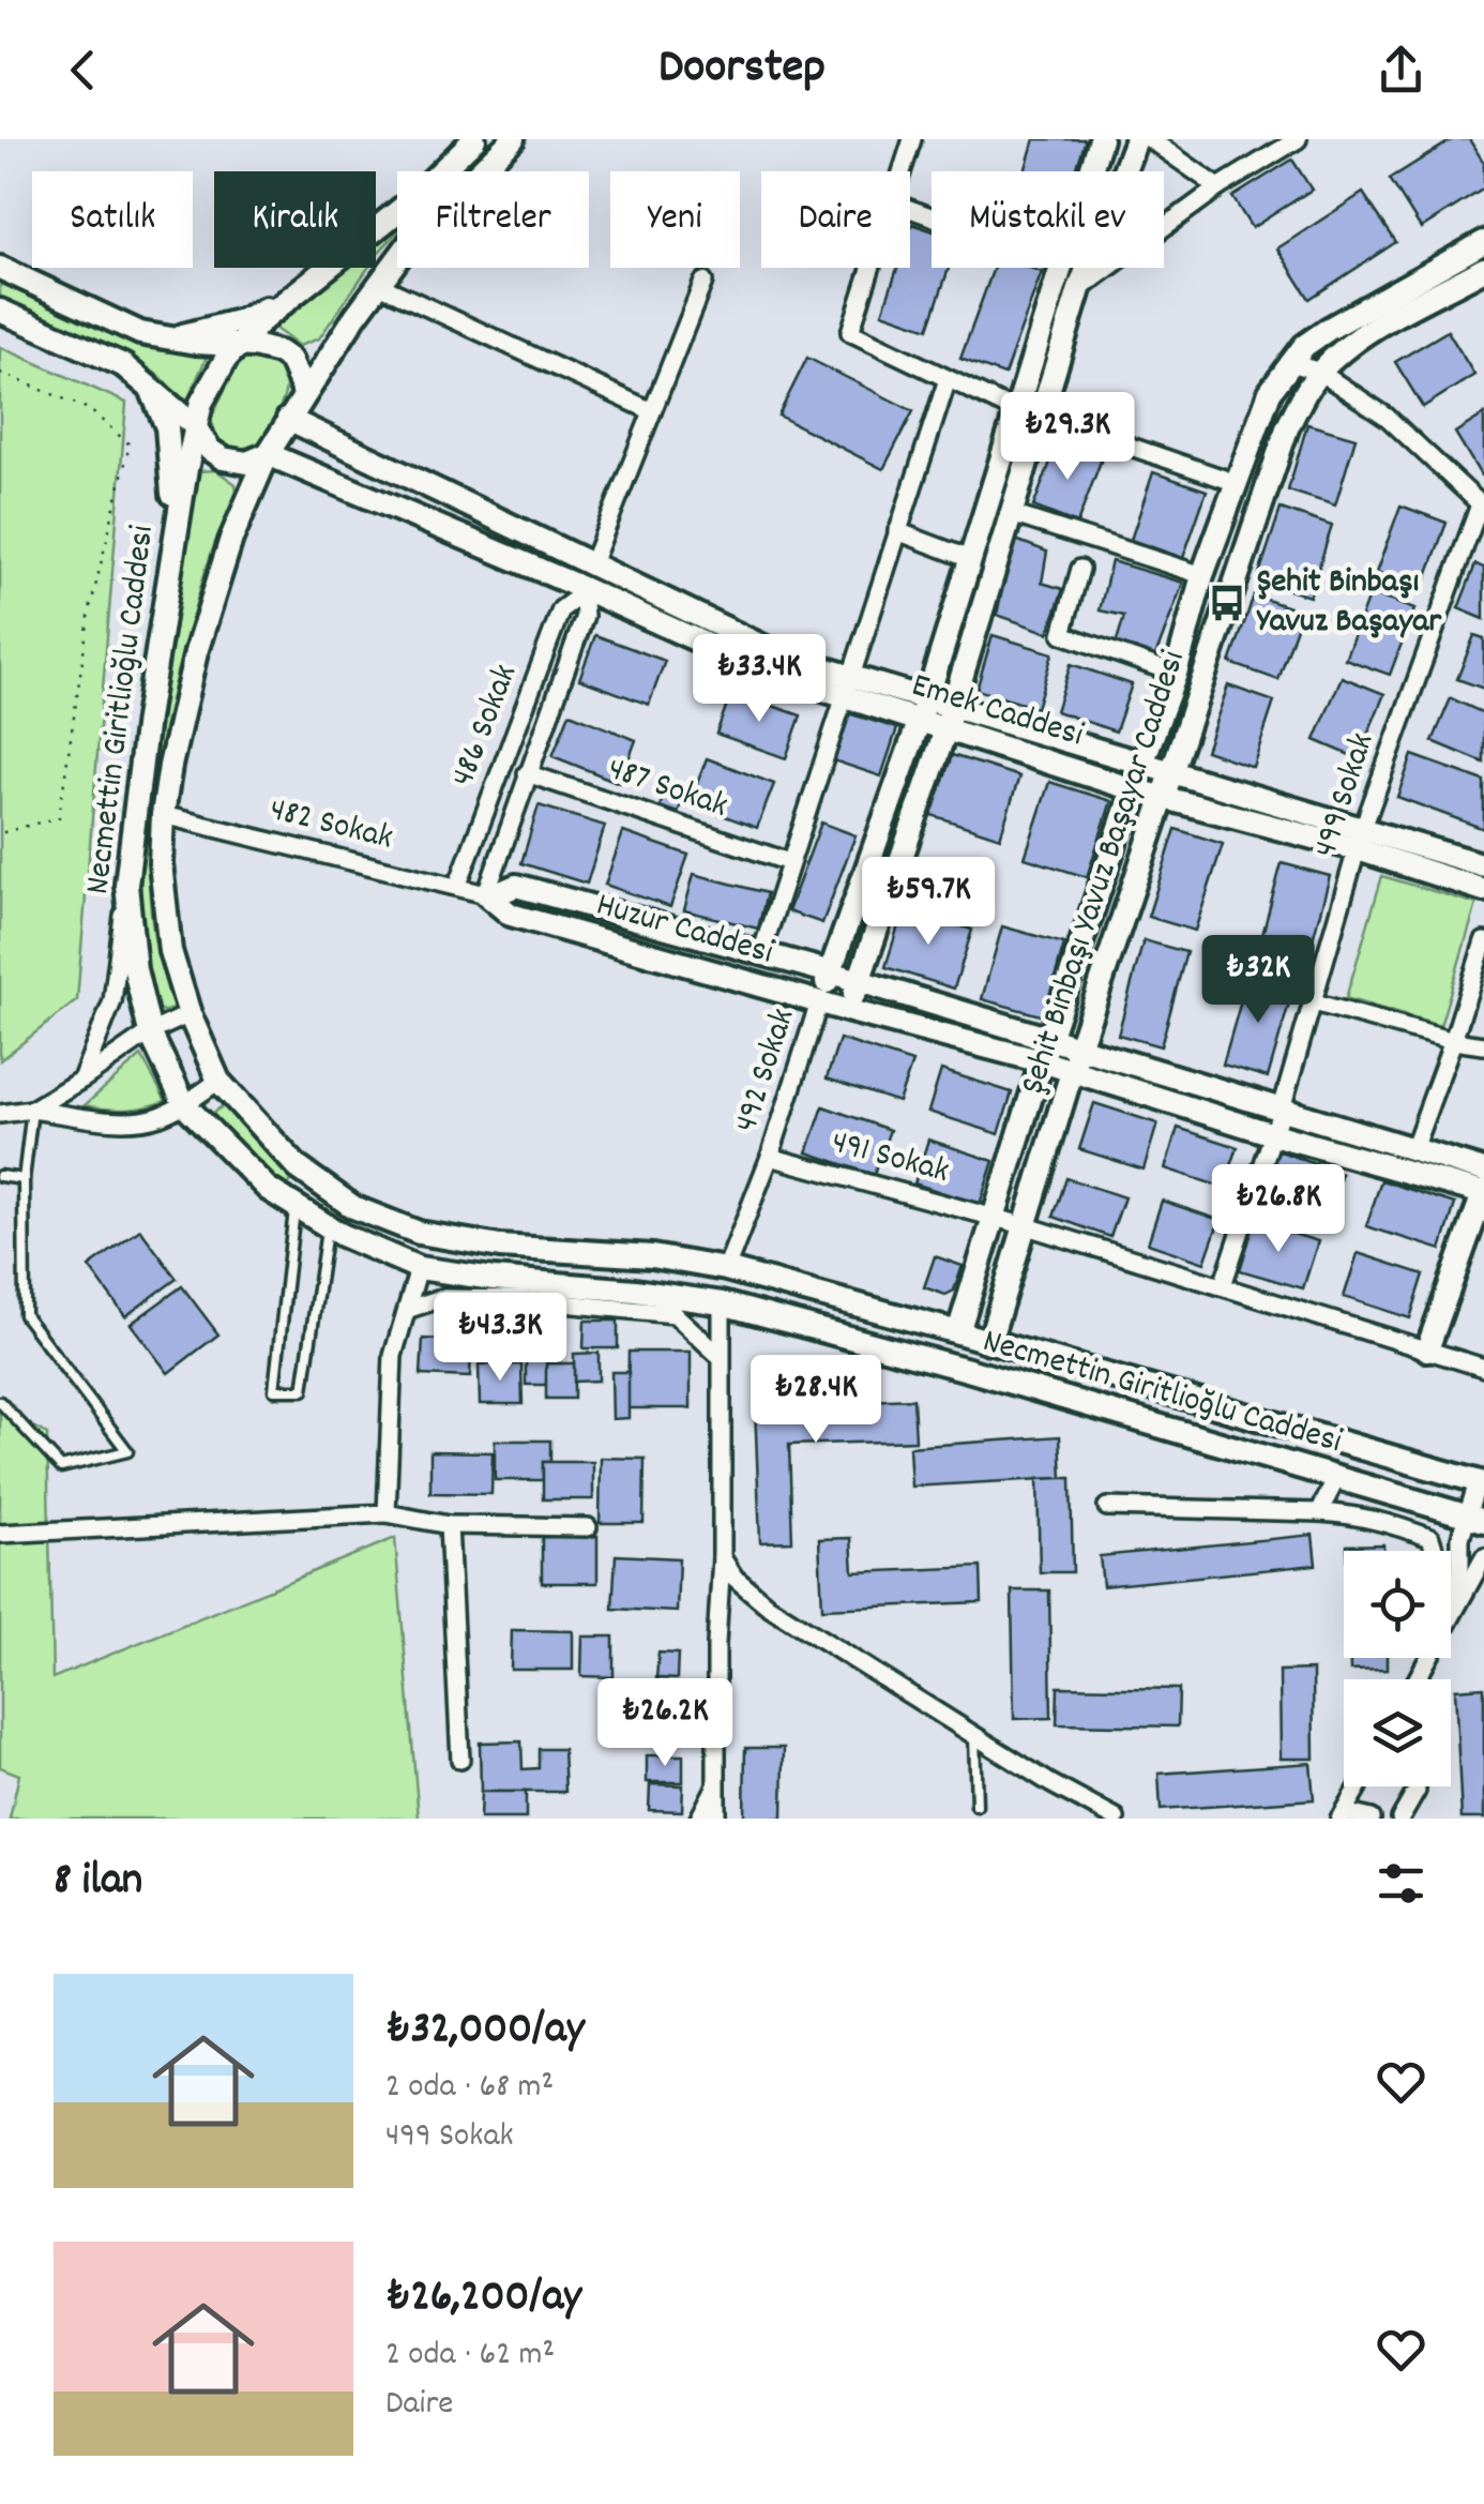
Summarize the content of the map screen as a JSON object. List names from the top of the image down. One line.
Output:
{"streets":{"street":["Necmettin Giritlioğlu Caddesi","Emek Caddesi","486 Sokak","487 Sokak","499 Sokak","482 Sokak","Şehit Binbaşı Yavuz Başayar Caddesi","Huzur Caddesi","492 Sokak","491 Sokak"]},"crossings":[["Necmettin Giritlioğlu Caddesi","Emek Caddesi"],["Necmettin Giritlioğlu Caddesi","482 Sokak"],["Necmettin Giritlioğlu Caddesi","Şehit Binbaşı Yavuz Başayar Caddesi"],["Necmettin Giritlioğlu Caddesi","492 Sokak"],["Emek Caddesi","486 Sokak"],["Emek Caddesi","499 Sokak"],["Emek Caddesi","Şehit Binbaşı Yavuz Başayar Caddesi"],["486 Sokak","487 Sokak"],["486 Sokak","482 Sokak"],["486 Sokak","Huzur Caddesi"],["499 Sokak","Huzur Caddesi"],["499 Sokak","491 Sokak"],["482 Sokak","Huzur Caddesi"],["Şehit Binbaşı Yavuz Başayar Caddesi","Huzur Caddesi"],["Şehit Binbaşı Yavuz Başayar Caddesi","491 Sokak"],["Huzur Caddesi","492 Sokak"],["492 Sokak","491 Sokak"]],"places":{"bus stop":["Şehit Binbaşı Yavuz Başayar"]},"page":{"header":"Doorstep","chip":["Satılık","Kiralık","Filtreler","Yeni","Daire","Müstakil ev"],"price":["₺29.3K","₺33.4K","₺59.7K","₺32K","₺26.8K","₺43.3K","₺28.4K","₺26.2K"],"heading":"8 ilan","list":[{"name":"₺32,000/ay","note":"2 oda · 68 m² · 499 Sokak"},{"name":"₺26,200/ay","note":"2 oda · 62 m² · Daire"}]}}
